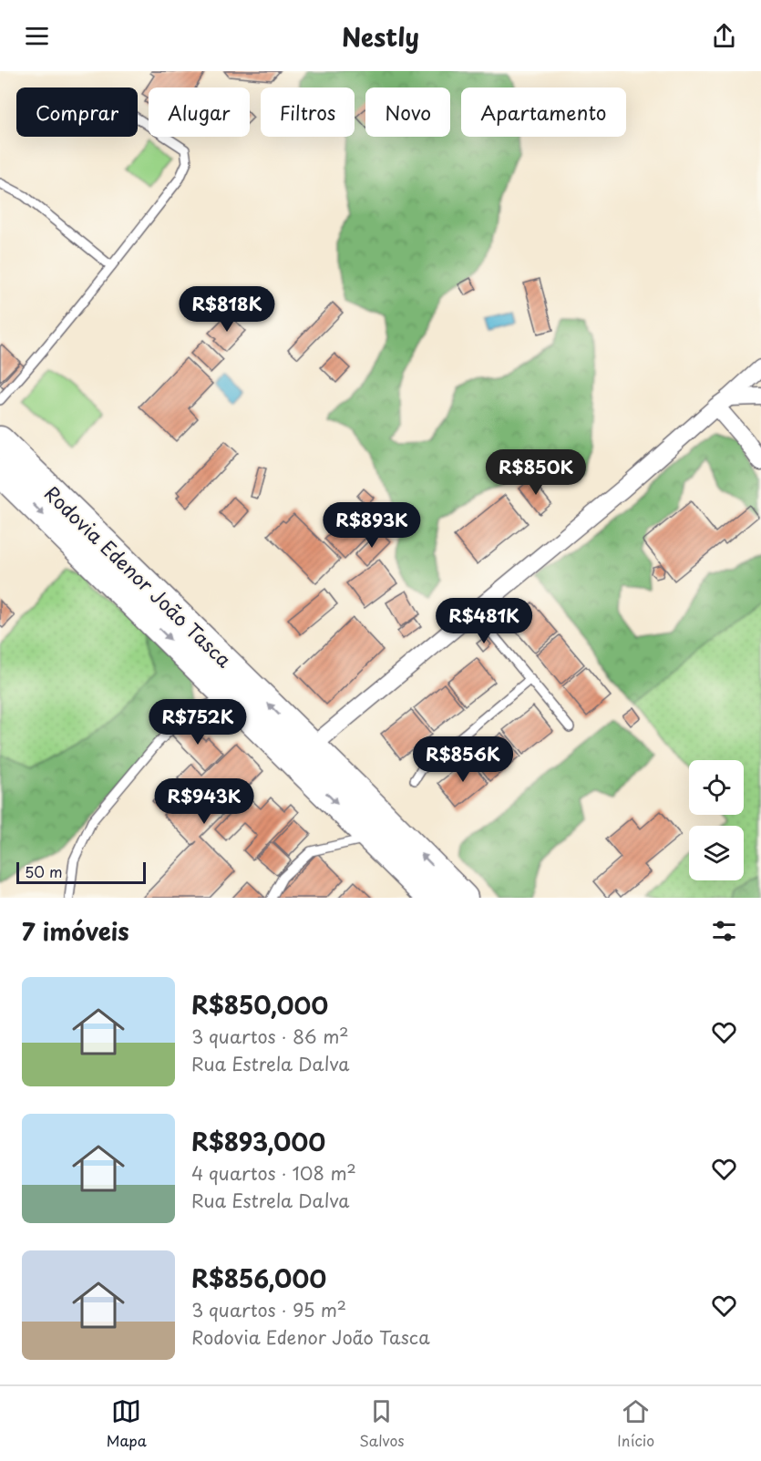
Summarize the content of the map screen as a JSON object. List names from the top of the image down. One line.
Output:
{"streets":{"main road":["Rodovia Edenor João Tasca"]},"scale_bar":"50 m","page":{"header":"Nestly","chip":["Comprar","Alugar","Filtros","Novo","Apartamento"],"price":["R$818K","R$850K","R$893K","R$481K","R$752K","R$856K","R$943K"],"scale":"50 m","heading":"7 imóveis","list":[{"name":"R$850,000","note":"3 quartos · 86 m² · Rua Estrela Dalva"},{"name":"R$893,000","note":"4 quartos · 108 m² · Rua Estrela Dalva"},{"name":"R$856,000","note":"3 quartos · 95 m² · Rodovia Edenor João Tasca"}],"tabs":["Mapa","Salvos","Início"]}}
